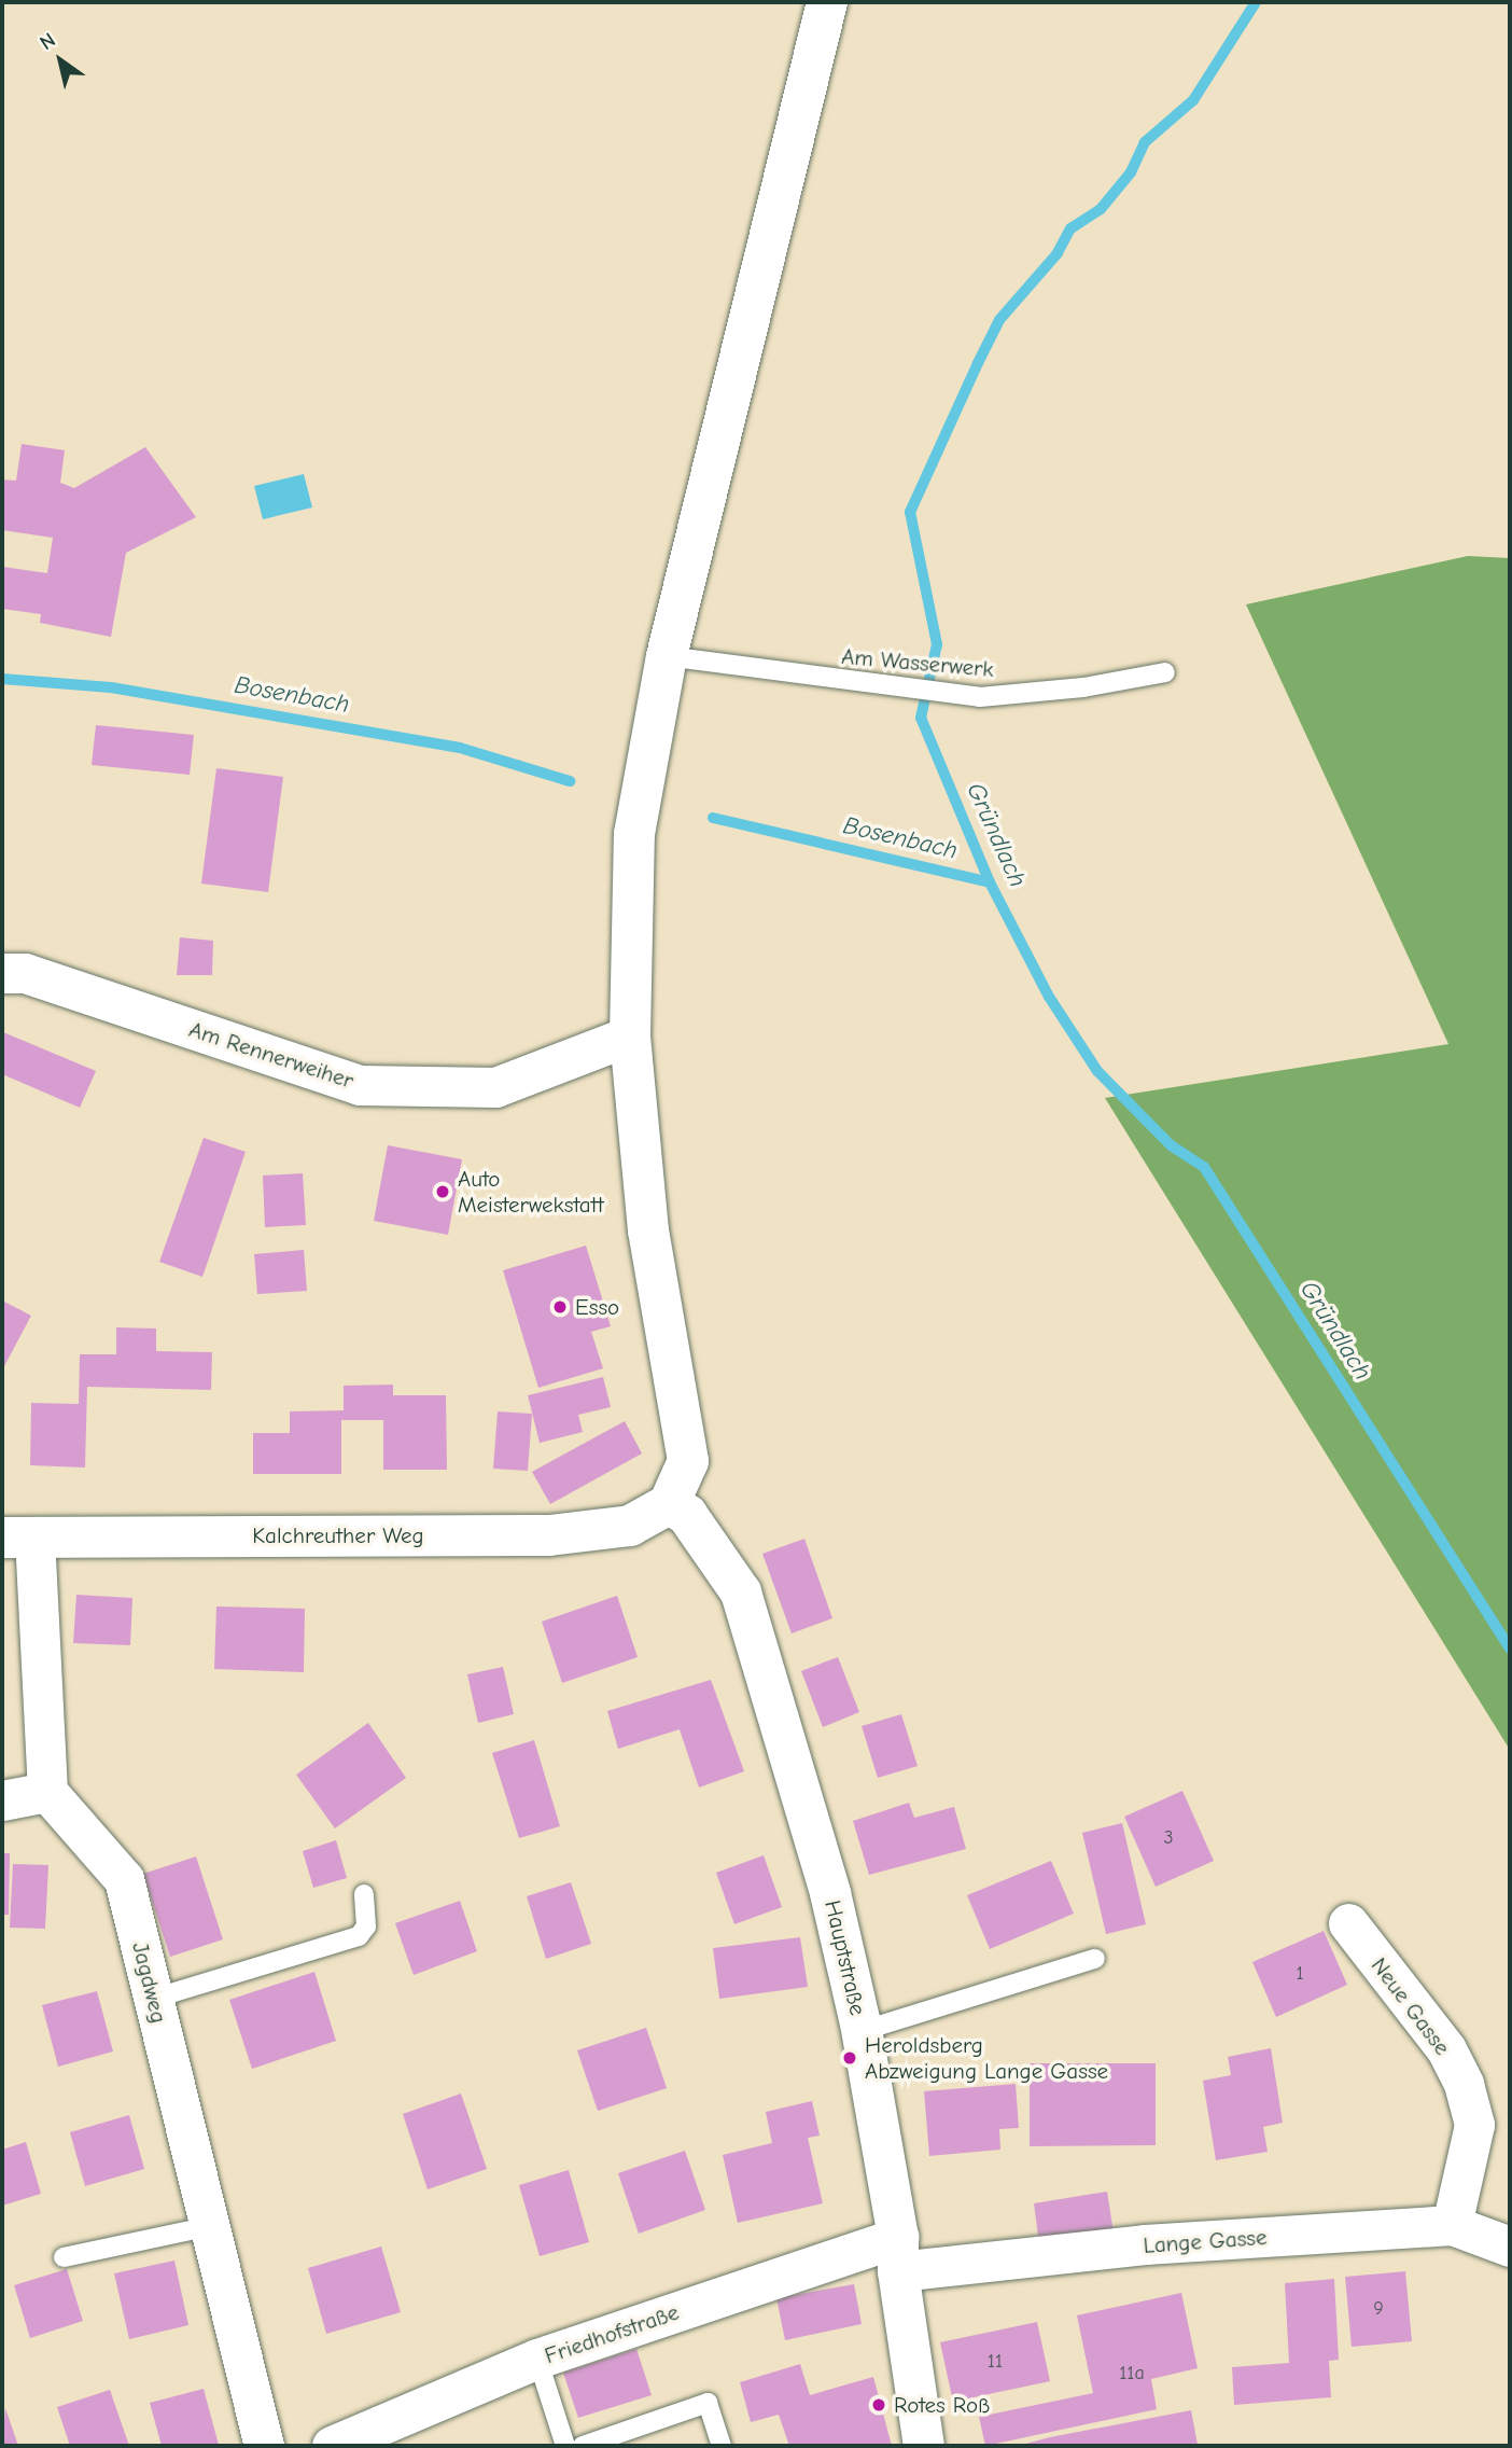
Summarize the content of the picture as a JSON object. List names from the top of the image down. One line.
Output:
{"streets":{"main road":["Kalchreuther Weg","Hauptstraße"],"street":["Am Rennerweiher","Jagdweg","Neue Gasse","Lange Gasse","Friedhofstraße"],"lane":["Am Wasserwerk"]},"crossings":[["Kalchreuther Weg","Hauptstraße"],["Hauptstraße","Lange Gasse"],["Hauptstraße","Friedhofstraße"],["Neue Gasse","Lange Gasse"],["Lange Gasse","Friedhofstraße"]],"water":["Bosenbach","Gründlach"],"places":["Auto Meisterwekstatt","Esso","Heroldsberg Abzweigung Lange Gasse","Rotes Roß"],"house_numbers":["3","1","9","11","11a"],"north":"top left"}
